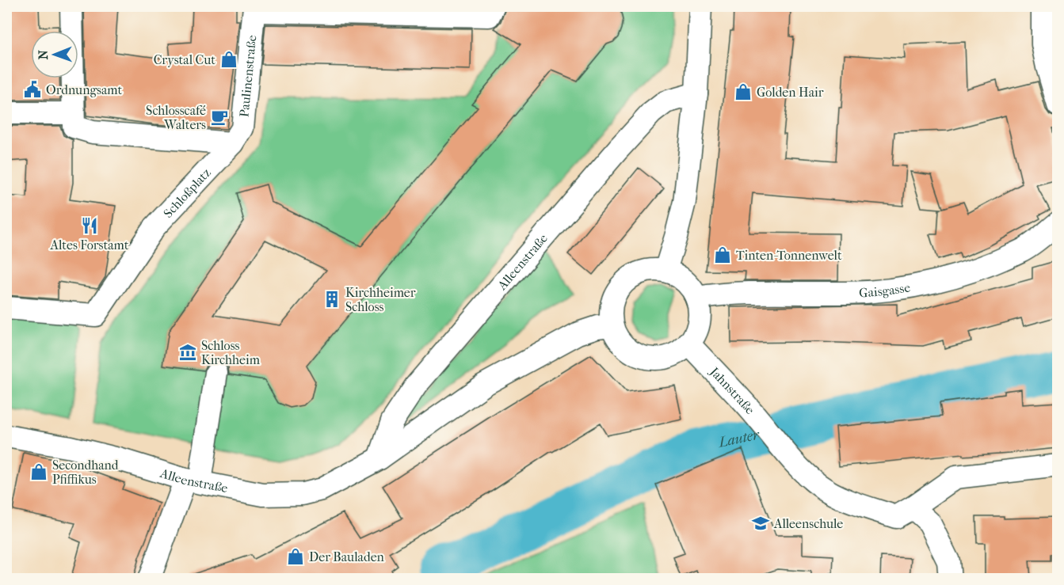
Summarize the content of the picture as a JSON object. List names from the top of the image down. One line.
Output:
{"streets":{"street":["Paulinenstraße","Schloßplatz","Alleenstraße","Gaisgasse","Jahnstraße"]},"crossings":[["Paulinenstraße","Schloßplatz"],["Alleenstraße","Gaisgasse"],["Alleenstraße","Jahnstraße"],["Gaisgasse","Jahnstraße"]],"water":["Lauter"],"places":{"shop":["Crystal Cut","Golden Hair","Tinten-Tonnenwelt","Secondhand Pfiffikus","Der Bauladen"],"public building":["Ordnungsamt"],"cafe":["Schlosscafé Walters"],"restaurant":["Altes Forstamt"],"building":["Kirchheimer Schloss"],"museum":["Schloss Kirchheim"],"school or university":["Alleenschule"]},"north":"left"}
